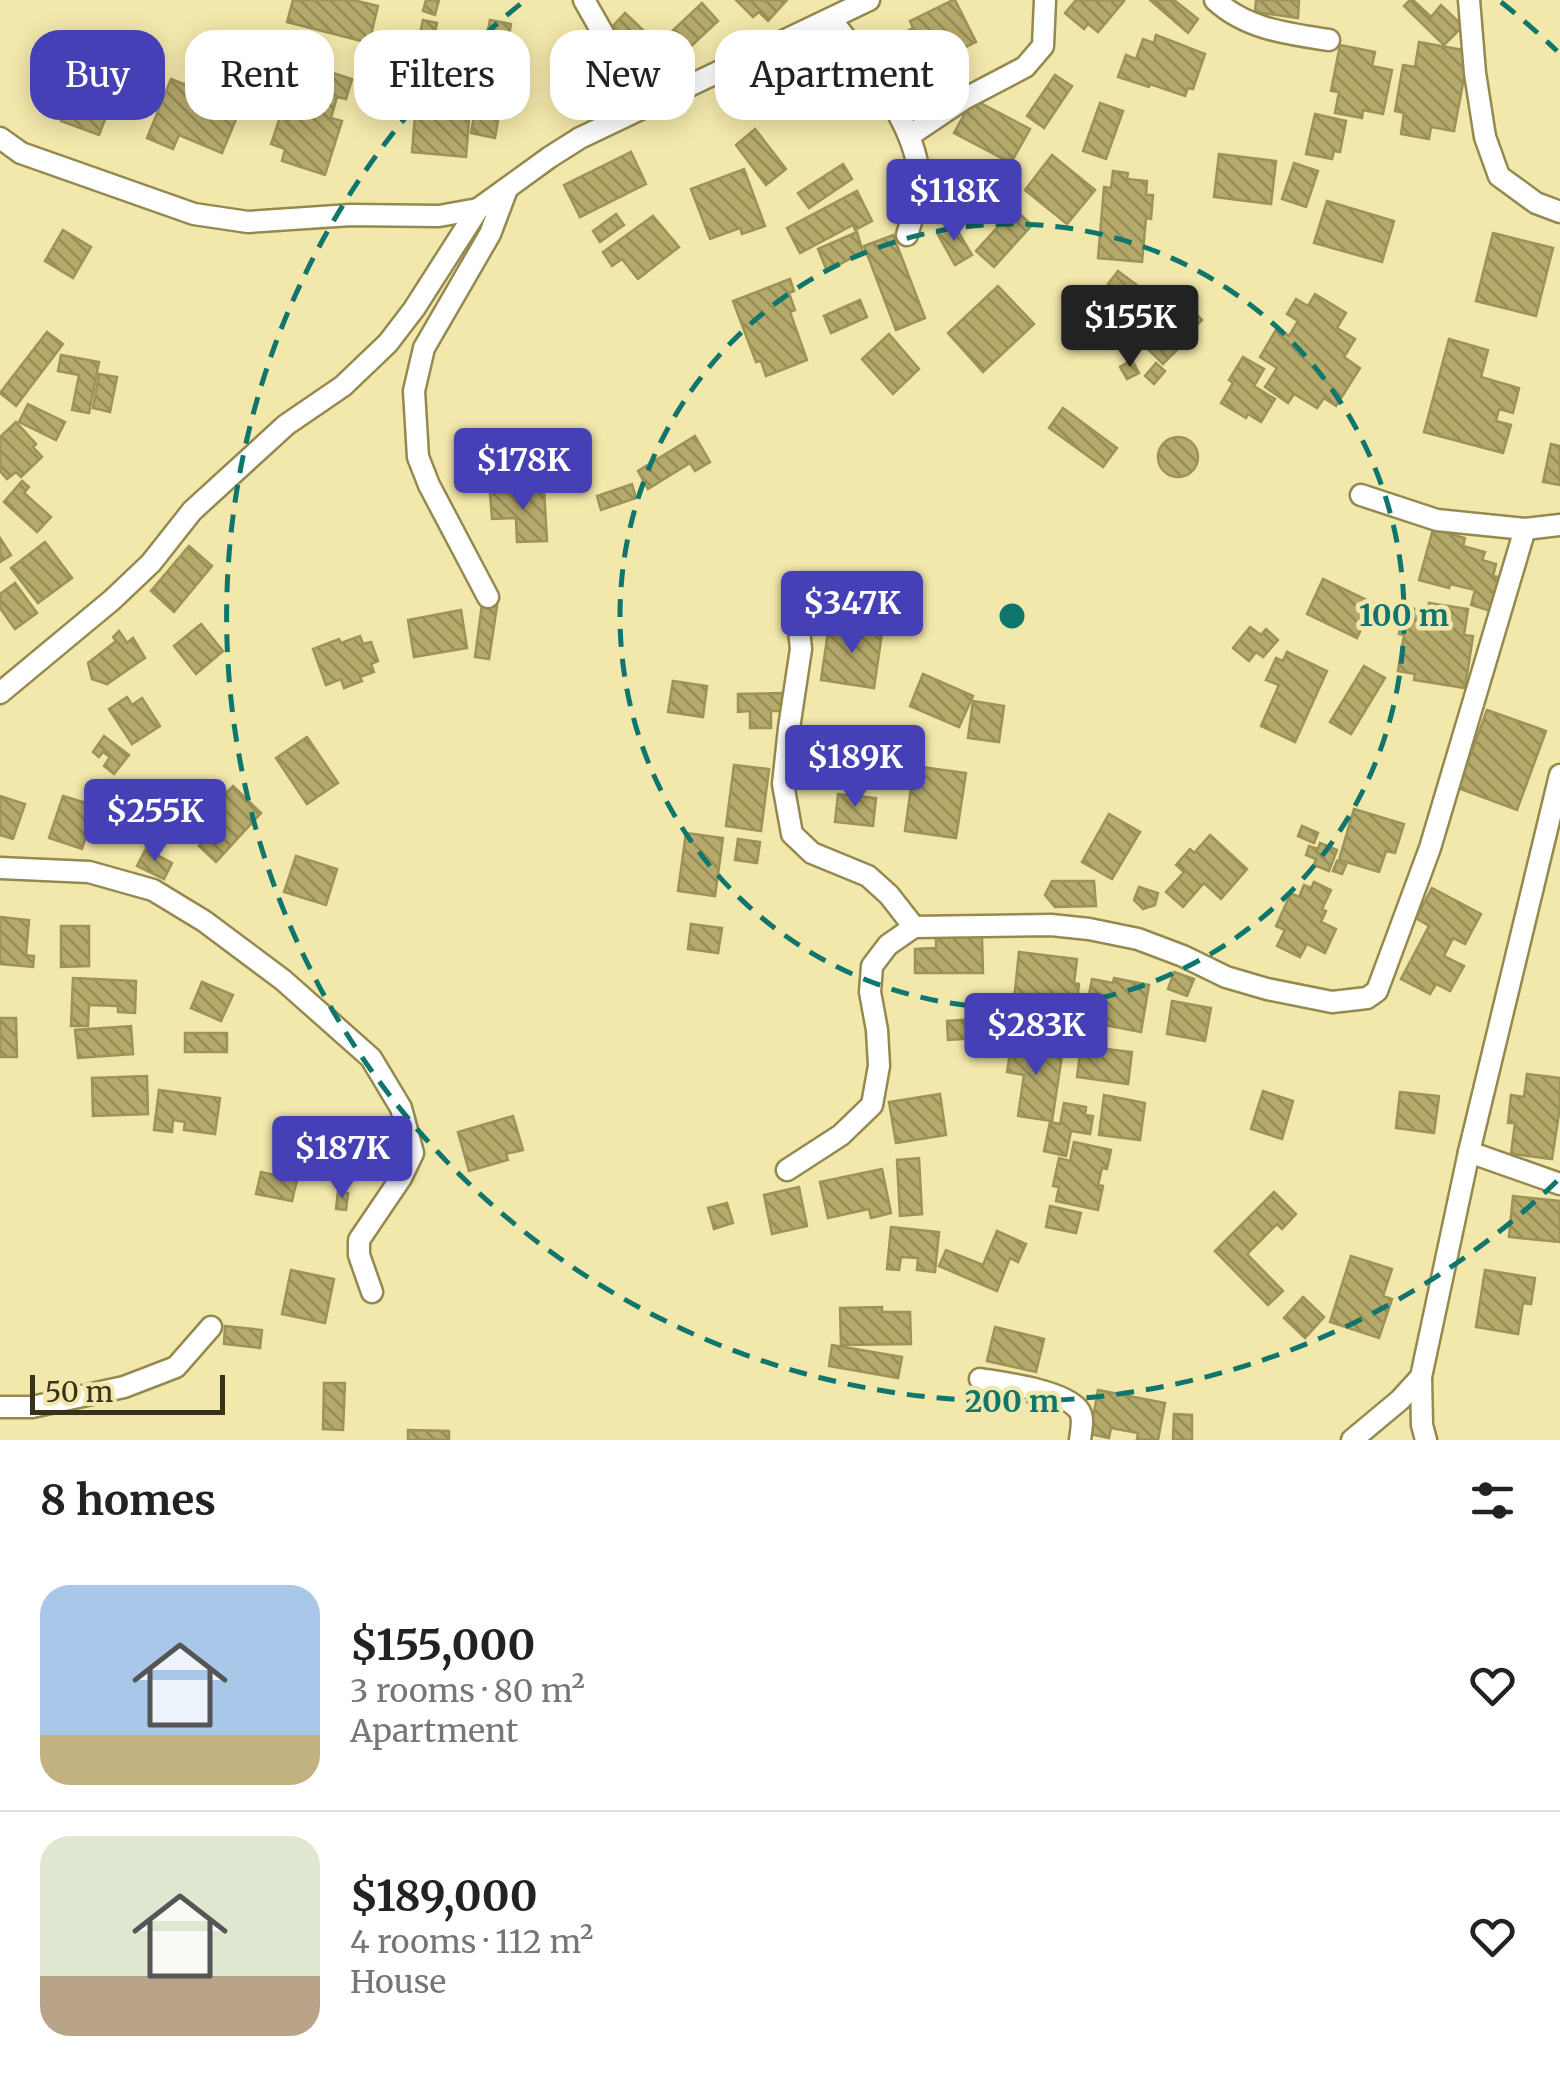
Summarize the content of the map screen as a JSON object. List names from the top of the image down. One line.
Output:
{"scale_bar":"50 m","page":{"chip":["Buy","Rent","Filters","New","Apartment"],"price":["$118K","$155K","$178K","$347K","$189K","$255K","$283K","$187K"],"scale":"50 m","heading":"8 homes","list":[{"name":"$155,000","note":"3 rooms · 80 m² · Apartment"},{"name":"$189,000","note":"4 rooms · 112 m² · House"}]},"rings":["100 m","200 m"]}
